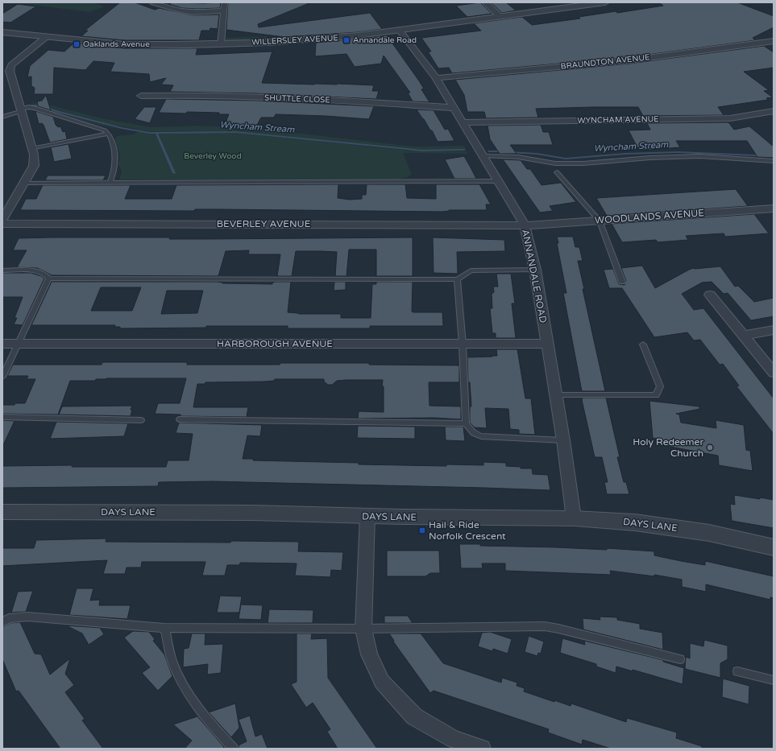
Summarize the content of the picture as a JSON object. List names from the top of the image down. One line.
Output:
{"streets":{"street":["WILLERSLEY AVENUE","BRAUNDTON AVENUE","SHUTTLE CLOSE","WYNCHAM AVENUE","WOODLANDS AVENUE","BEVERLEY AVENUE","ANNANDALE ROAD","HARBOROUGH AVENUE","DAYS LANE"]},"crossings":[["WILLERSLEY AVENUE","ANNANDALE ROAD"],["BRAUNDTON AVENUE","ANNANDALE ROAD"],["SHUTTLE CLOSE","ANNANDALE ROAD"],["WYNCHAM AVENUE","ANNANDALE ROAD"],["WOODLANDS AVENUE","BEVERLEY AVENUE"],["WOODLANDS AVENUE","ANNANDALE ROAD"],["BEVERLEY AVENUE","ANNANDALE ROAD"],["ANNANDALE ROAD","HARBOROUGH AVENUE"],["ANNANDALE ROAD","DAYS LANE"]],"water":["Wyncham Stream"],"parks":["Beverley Wood"],"places":{"transit":["Annandale Road","Oaklands Avenue","Hail & Ride Norfolk Crescent"],"other":["Holy Redeemer Church"]}}
